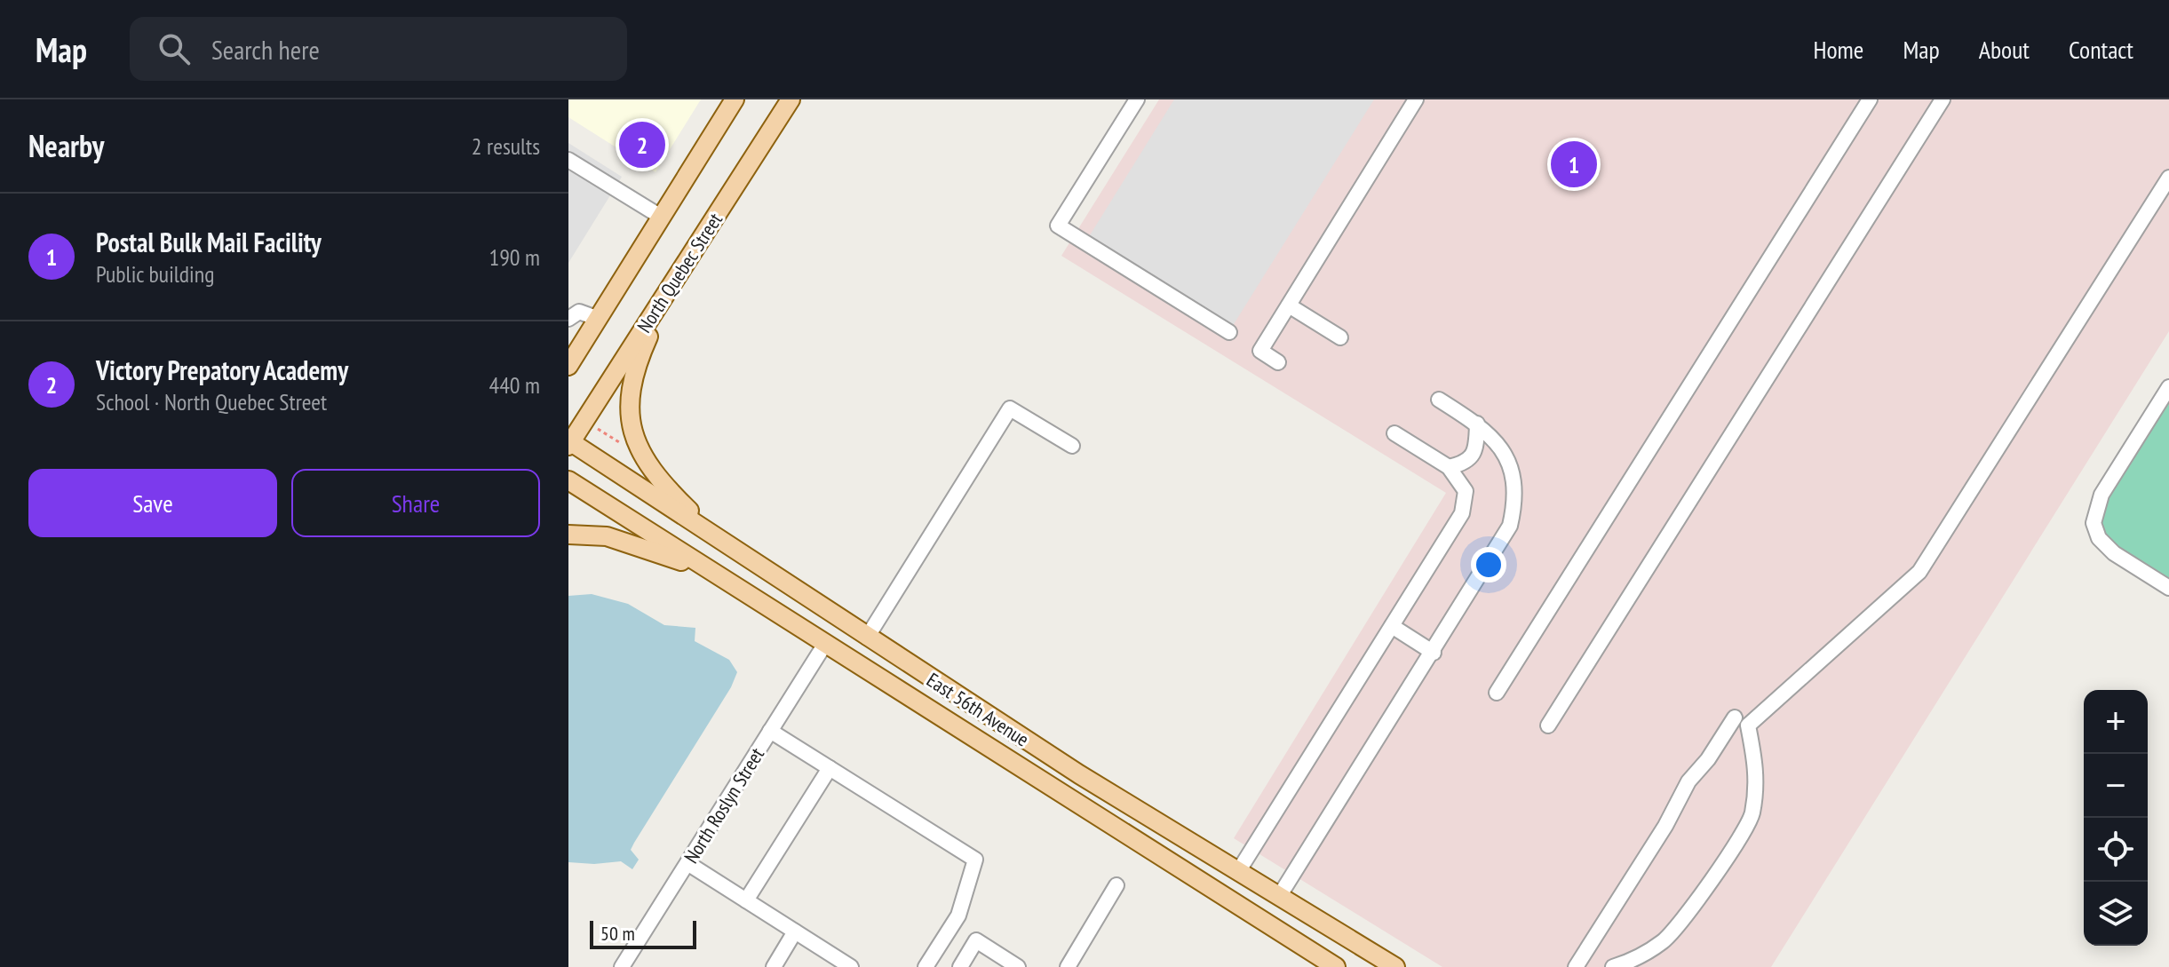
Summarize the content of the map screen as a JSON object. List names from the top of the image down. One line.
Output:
{"streets":{"main road":["North Quebec Street","East 56th Avenue"],"street":["North Roslyn Street"]},"crossings":[["North Quebec Street","East 56th Avenue"],["East 56th Avenue","North Roslyn Street"]],"scale_bar":"50 m","page":{"header":"Map","search":"Search here","nav":["Home","Map","About","Contact"],"heading":["Nearby","2 results"],"pins":["2","1"],"list":[{"mark":"1","name":"Postal Bulk Mail Facility","note":"Public building","value":"190 m"},{"mark":"2","name":"Victory Prepatory Academy","note":"School · North Quebec Street","value":"440 m"}],"buttons":["Save","Share"],"map_buttons":["+","−"],"scale":"50 m"}}
